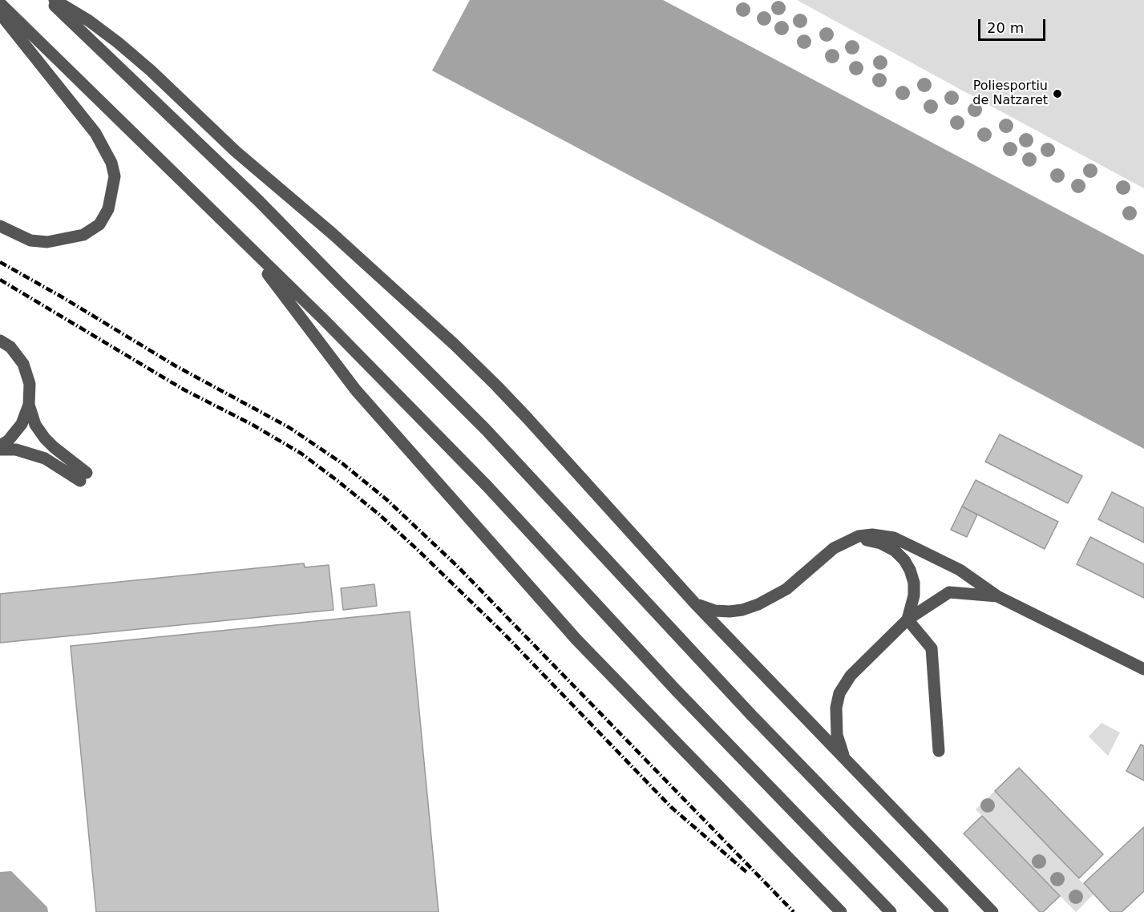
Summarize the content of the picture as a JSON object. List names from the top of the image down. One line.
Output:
{"places":["Poliesportiu de Natzaret"],"scale_bar":"20 m"}
